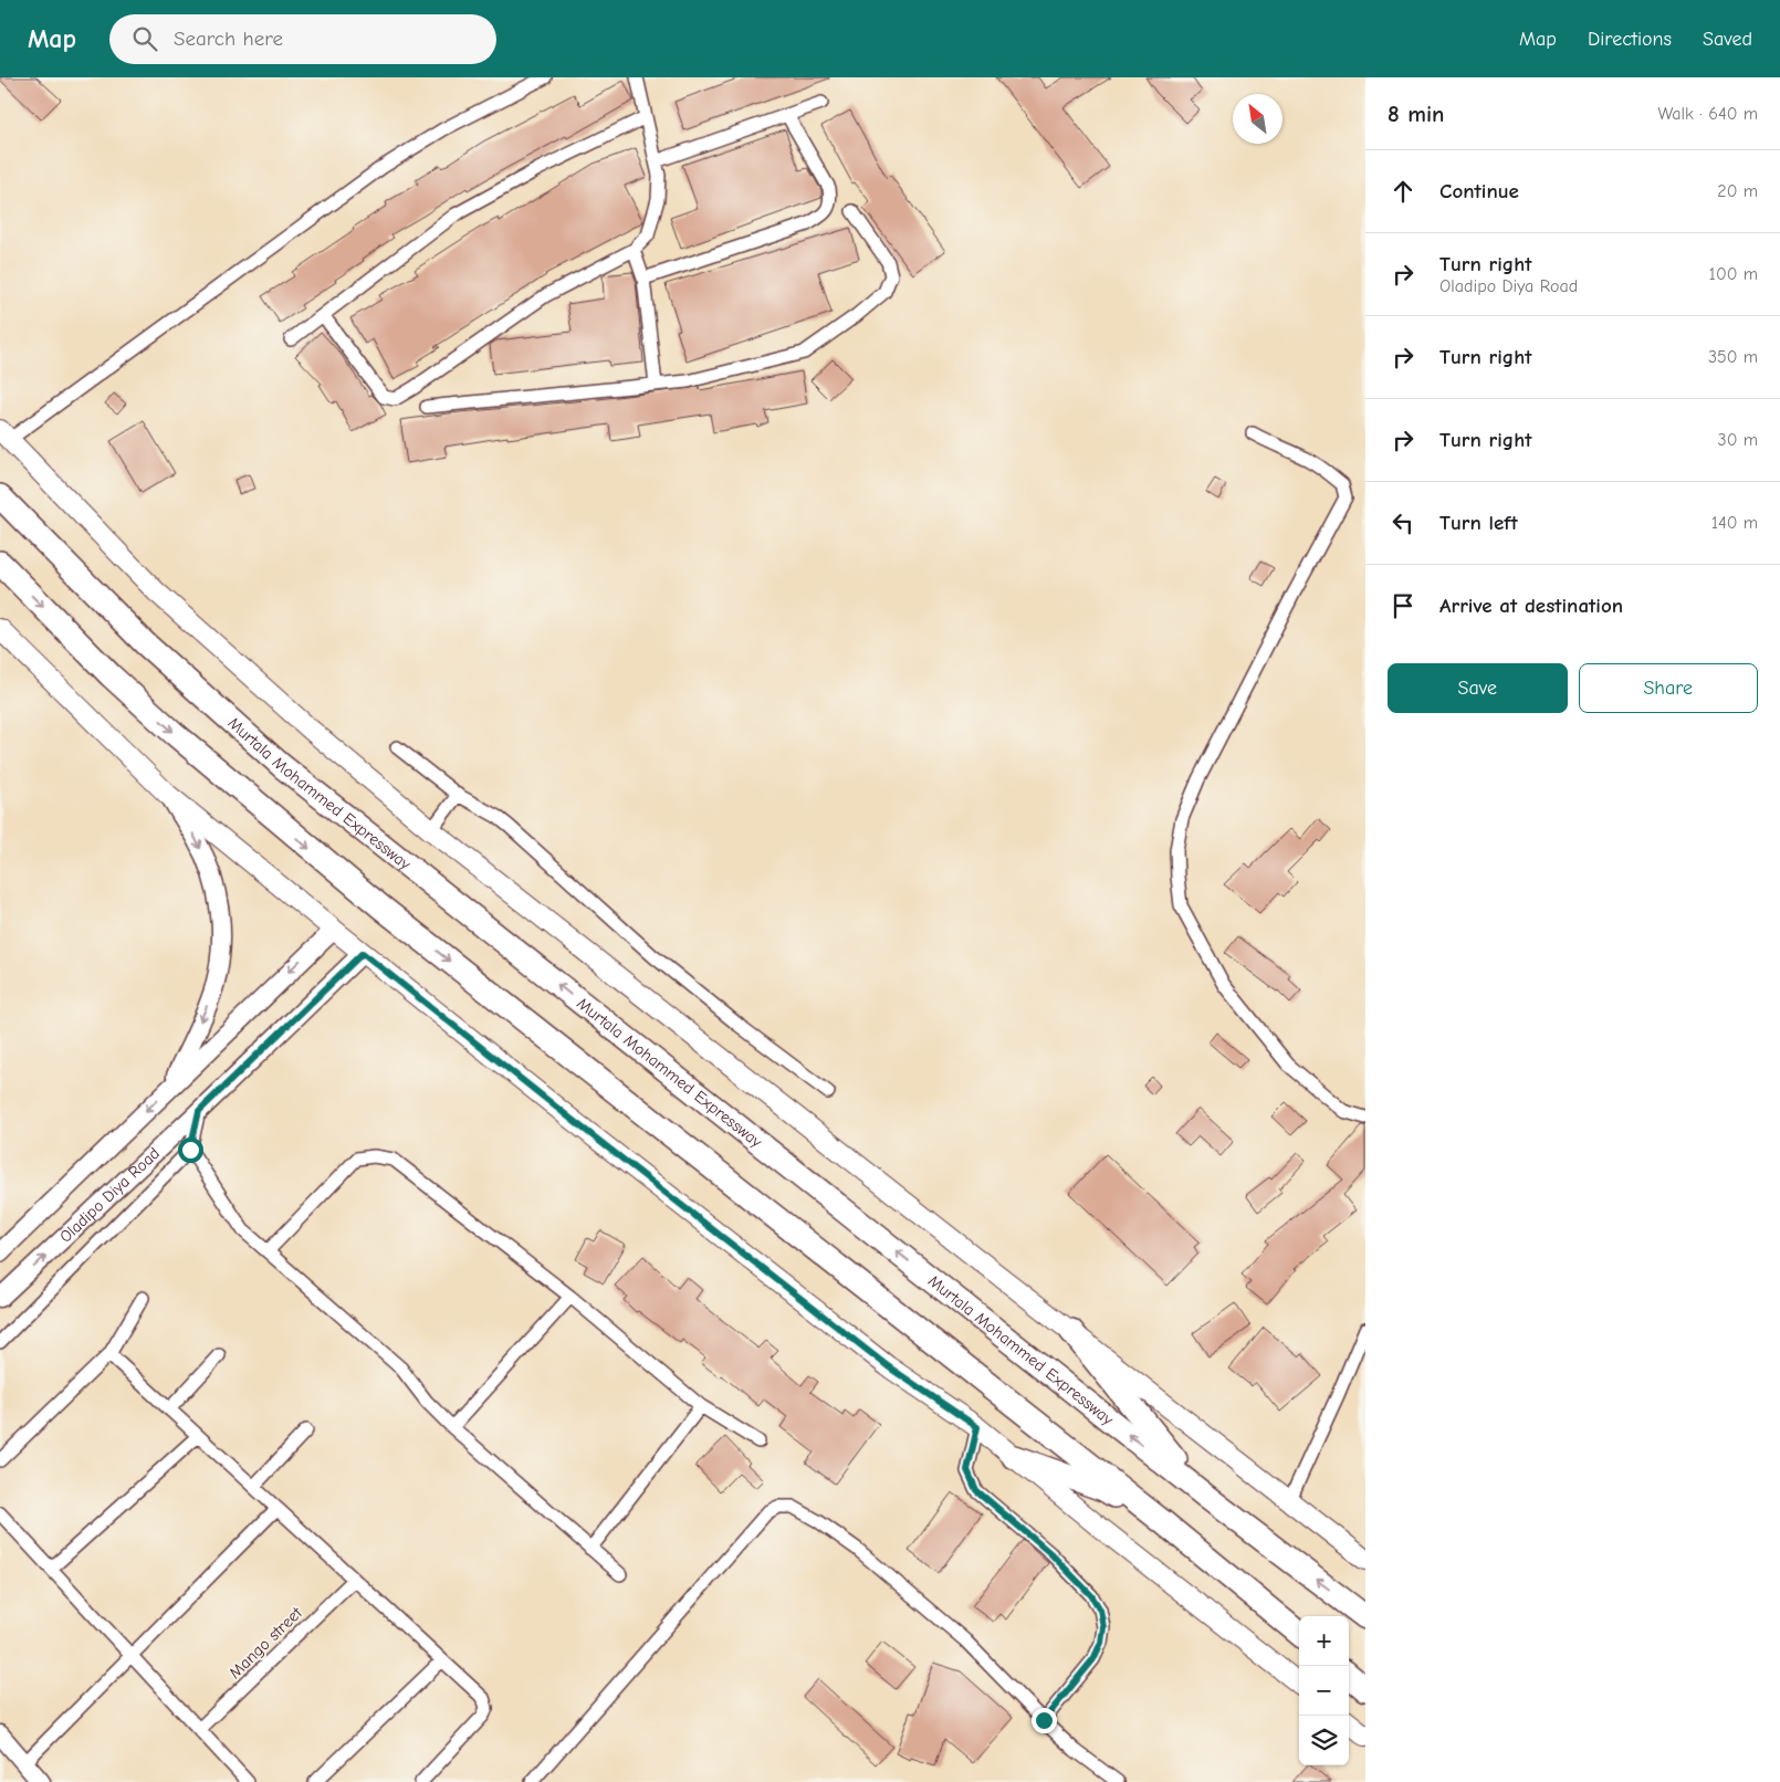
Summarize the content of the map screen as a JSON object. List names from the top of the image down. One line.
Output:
{"streets":{"highway":["Murtala Mohammed Expressway"],"main road":["Oladipo Diya Road"],"street":["Mango street"]},"north":"top left","page":{"header":"Map","search":"Search here","nav":["Map","Directions","Saved"],"heading":["8 min","Walk · 640 m"],"list":[["Continue","20 m"],["Turn right","Oladipo Diya Road","100 m"],["Turn right","350 m"],["Turn right","30 m"],["Turn left","140 m"],"Arrive at destination"],"buttons":["Save","Share"],"map_buttons":["+","−"]}}
